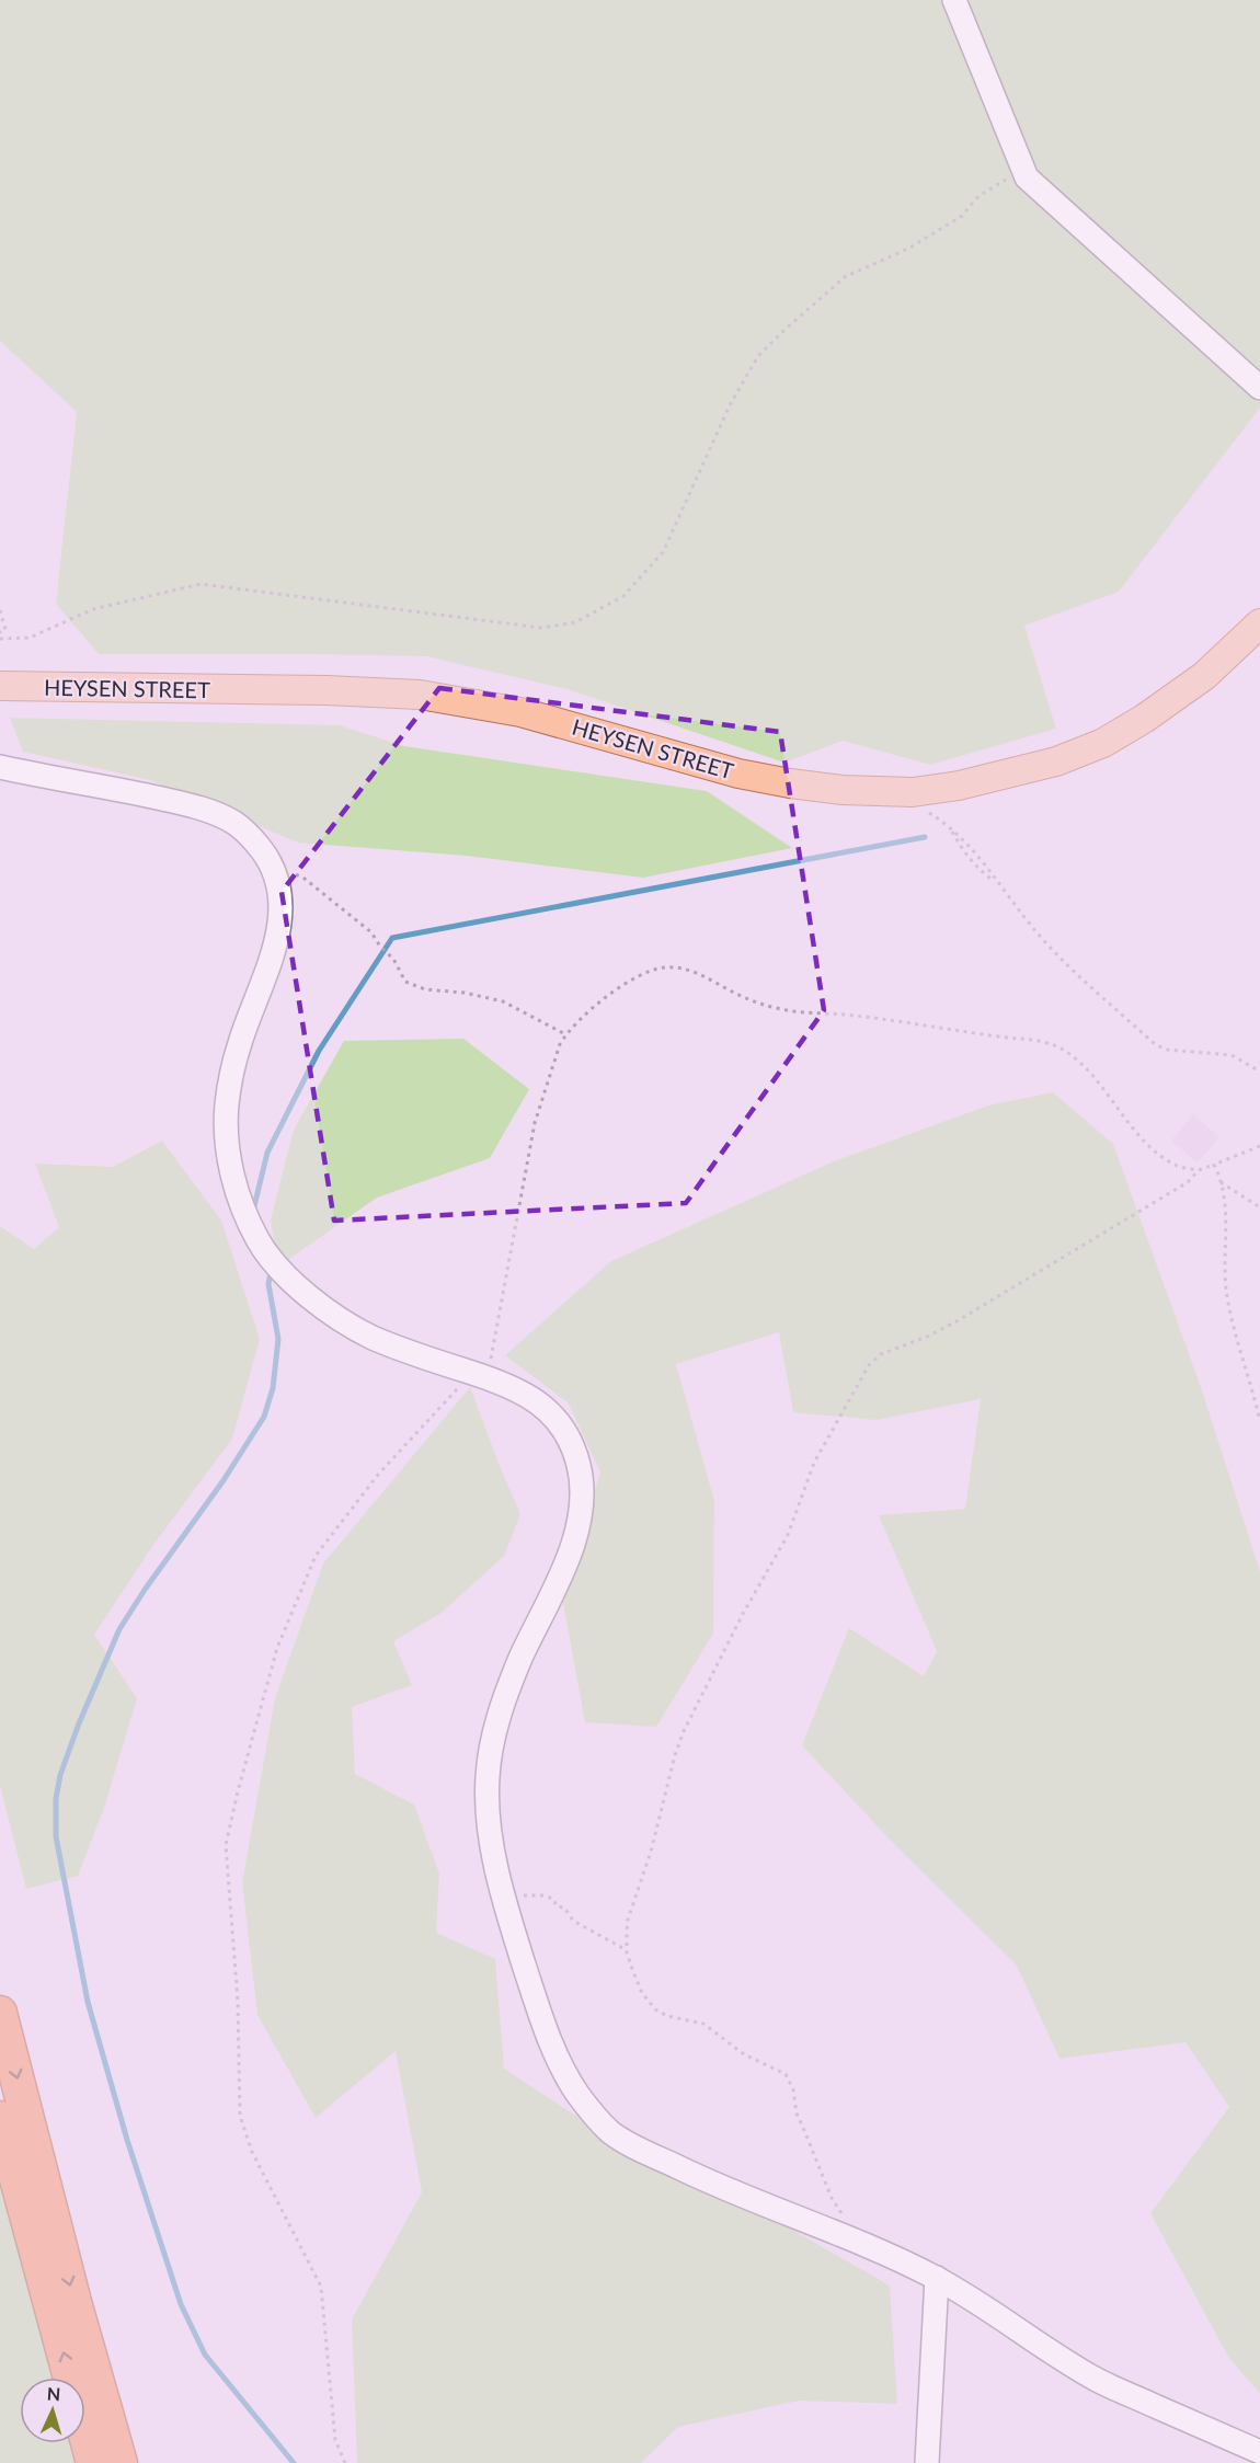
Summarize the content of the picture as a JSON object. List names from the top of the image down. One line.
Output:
{"streets":{"main road":["HEYSEN STREET"]},"north":"top"}
